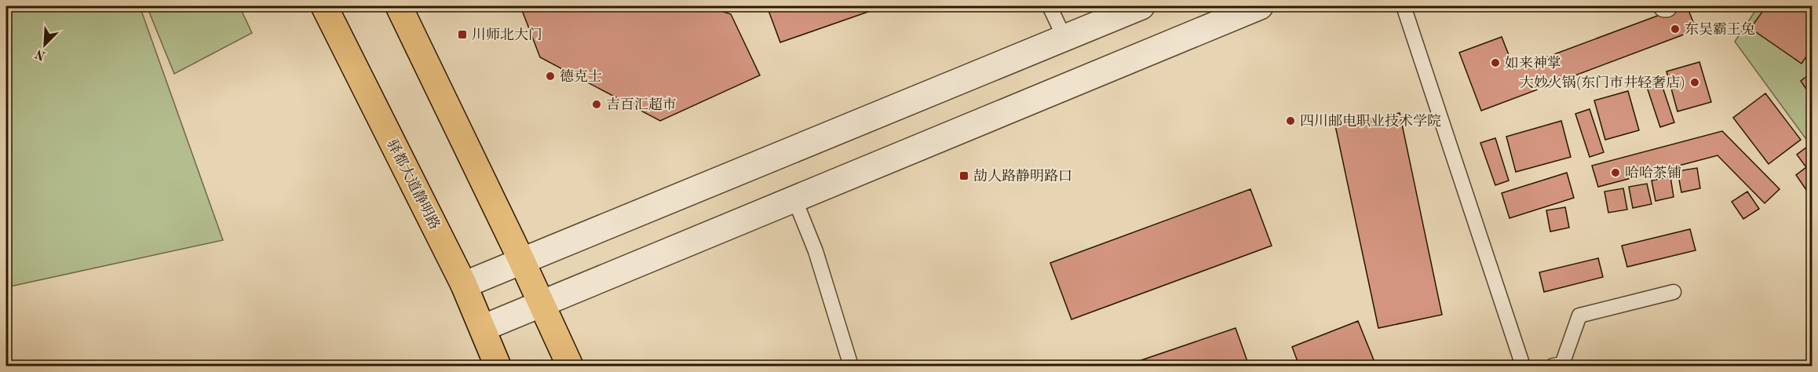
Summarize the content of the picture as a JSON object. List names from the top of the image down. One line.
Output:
{"streets":{"main road":["驿都大道静明路"]},"places":{"other":["东吴霸王兔","如来神掌","德克士","大妙火锅(东门市井轻奢店)","吉百汇超市","四川邮电职业技术学院","哈哈茶铺"],"transit":["川师北大门","劼人路静明路口"]},"north":"bottom left"}
